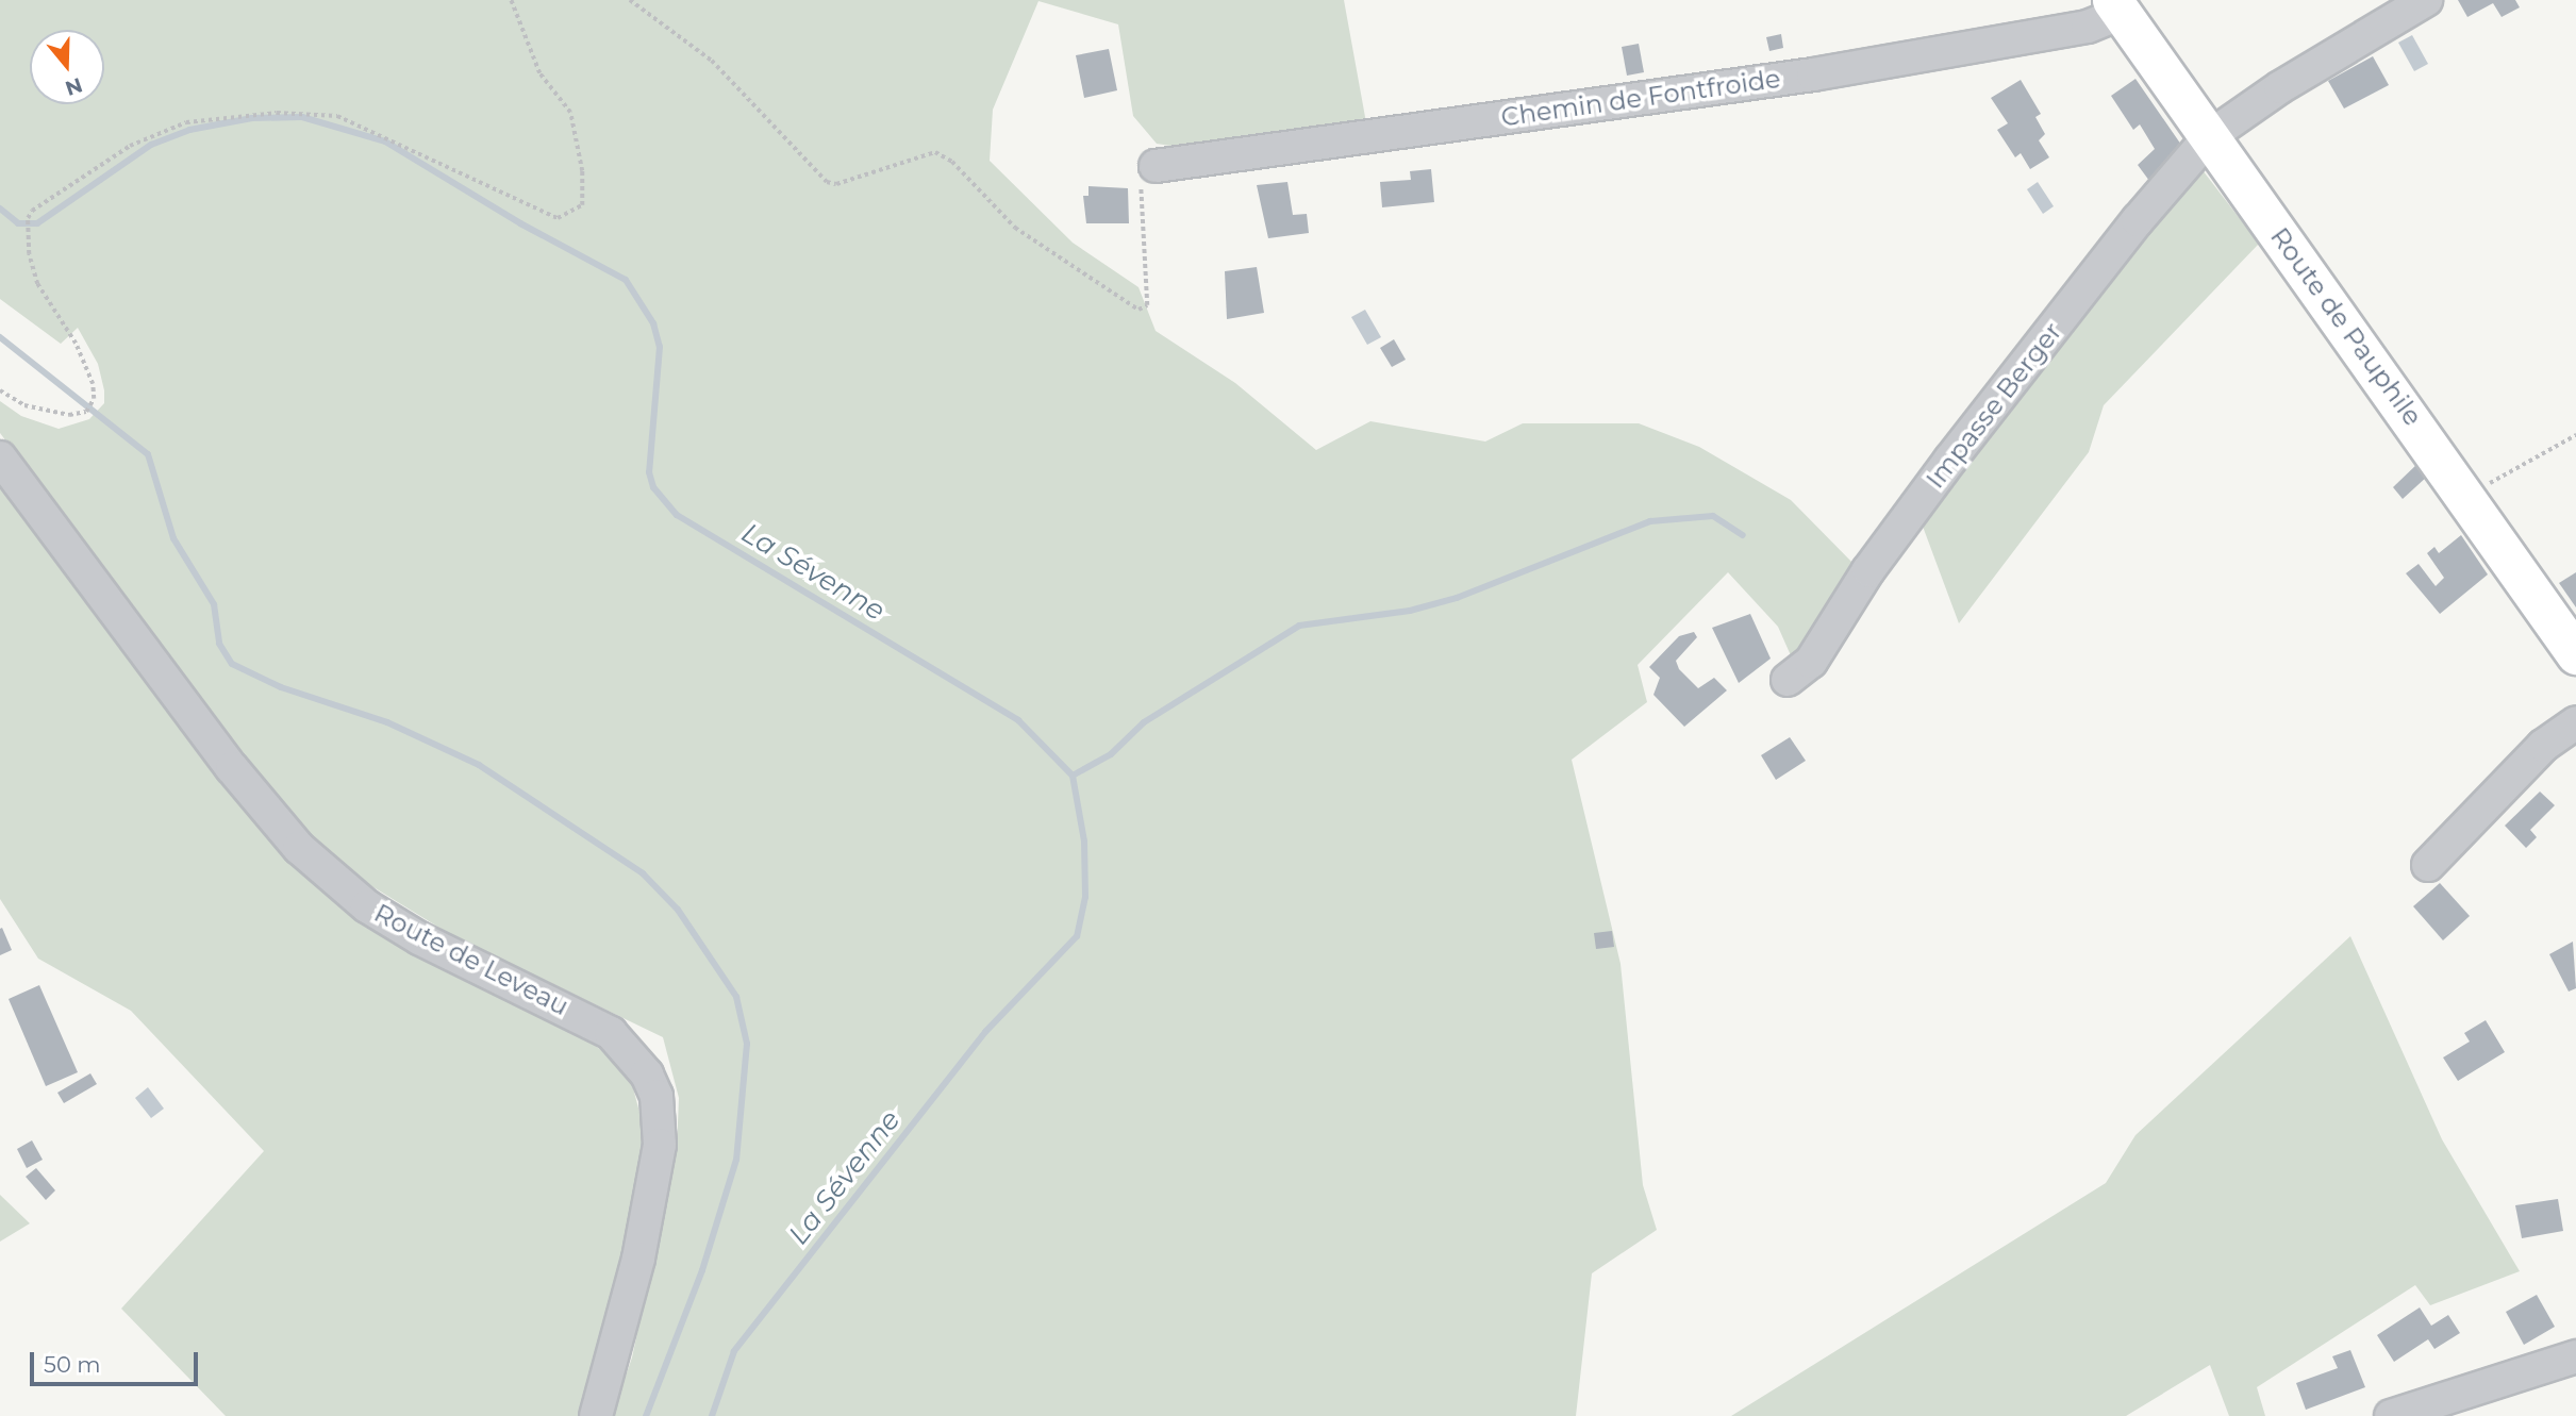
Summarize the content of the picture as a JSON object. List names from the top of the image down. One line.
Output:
{"streets":{"main road":["Route de Pauphile"],"street":["Chemin de Fontfroide","Impasse Berger","Route de Leveau"]},"crossings":[["Chemin de Fontfroide","Route de Pauphile"],["Route de Pauphile","Impasse Berger"]],"water":["La Sévenne"],"scale_bar":"50 m","north":"bottom"}
